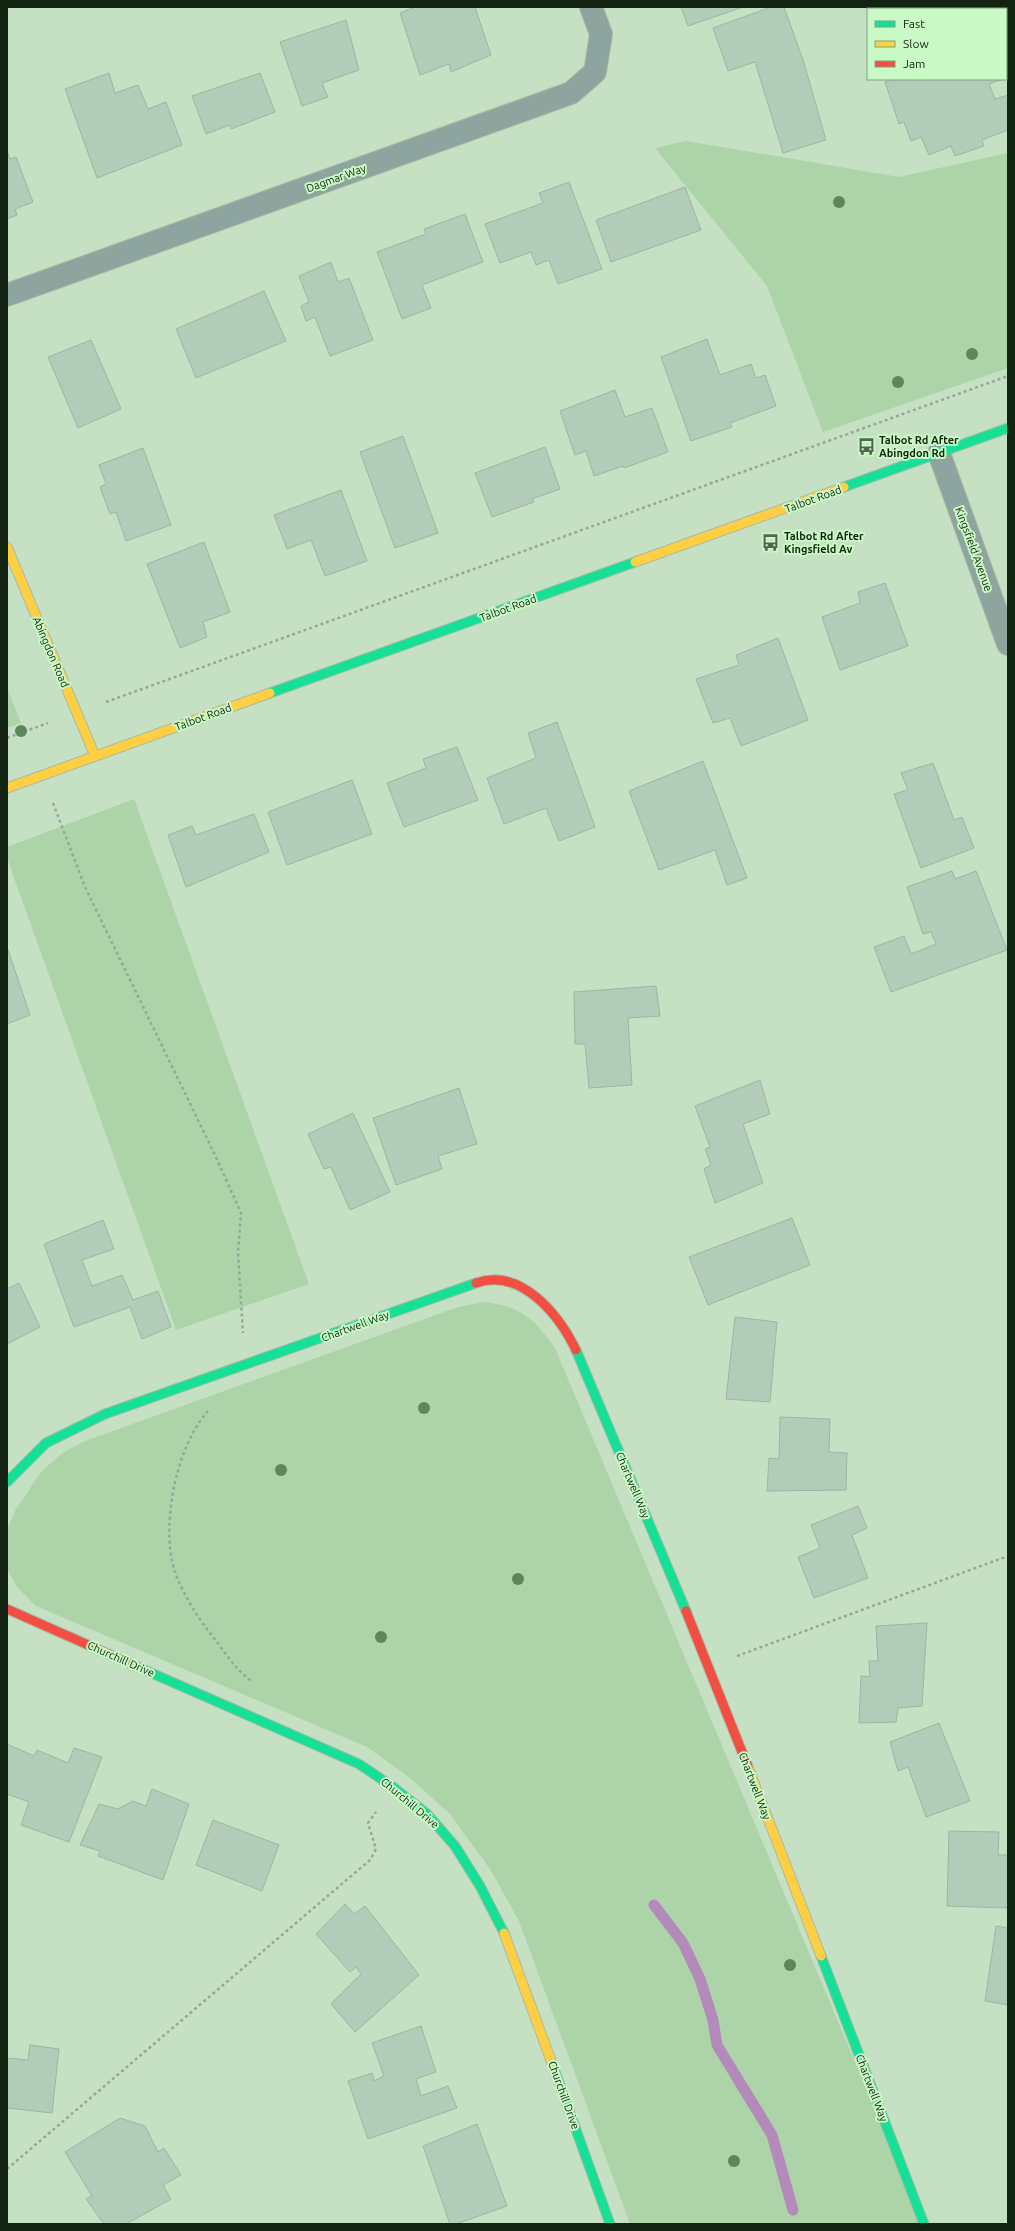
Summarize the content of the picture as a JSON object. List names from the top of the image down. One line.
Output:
{"streets":{"street":["Dagmar Way","Talbot Road","Kingsfield Avenue","Abingdon Road","Chartwell Way","Churchill Drive"]},"crossings":[["Talbot Road","Kingsfield Avenue"],["Talbot Road","Abingdon Road"]],"places":{"bus stop":["Talbot Rd After Abingdon Rd","Talbot Rd After Kingsfield Av"]},"legend":["Fast","Slow","Jam"]}
